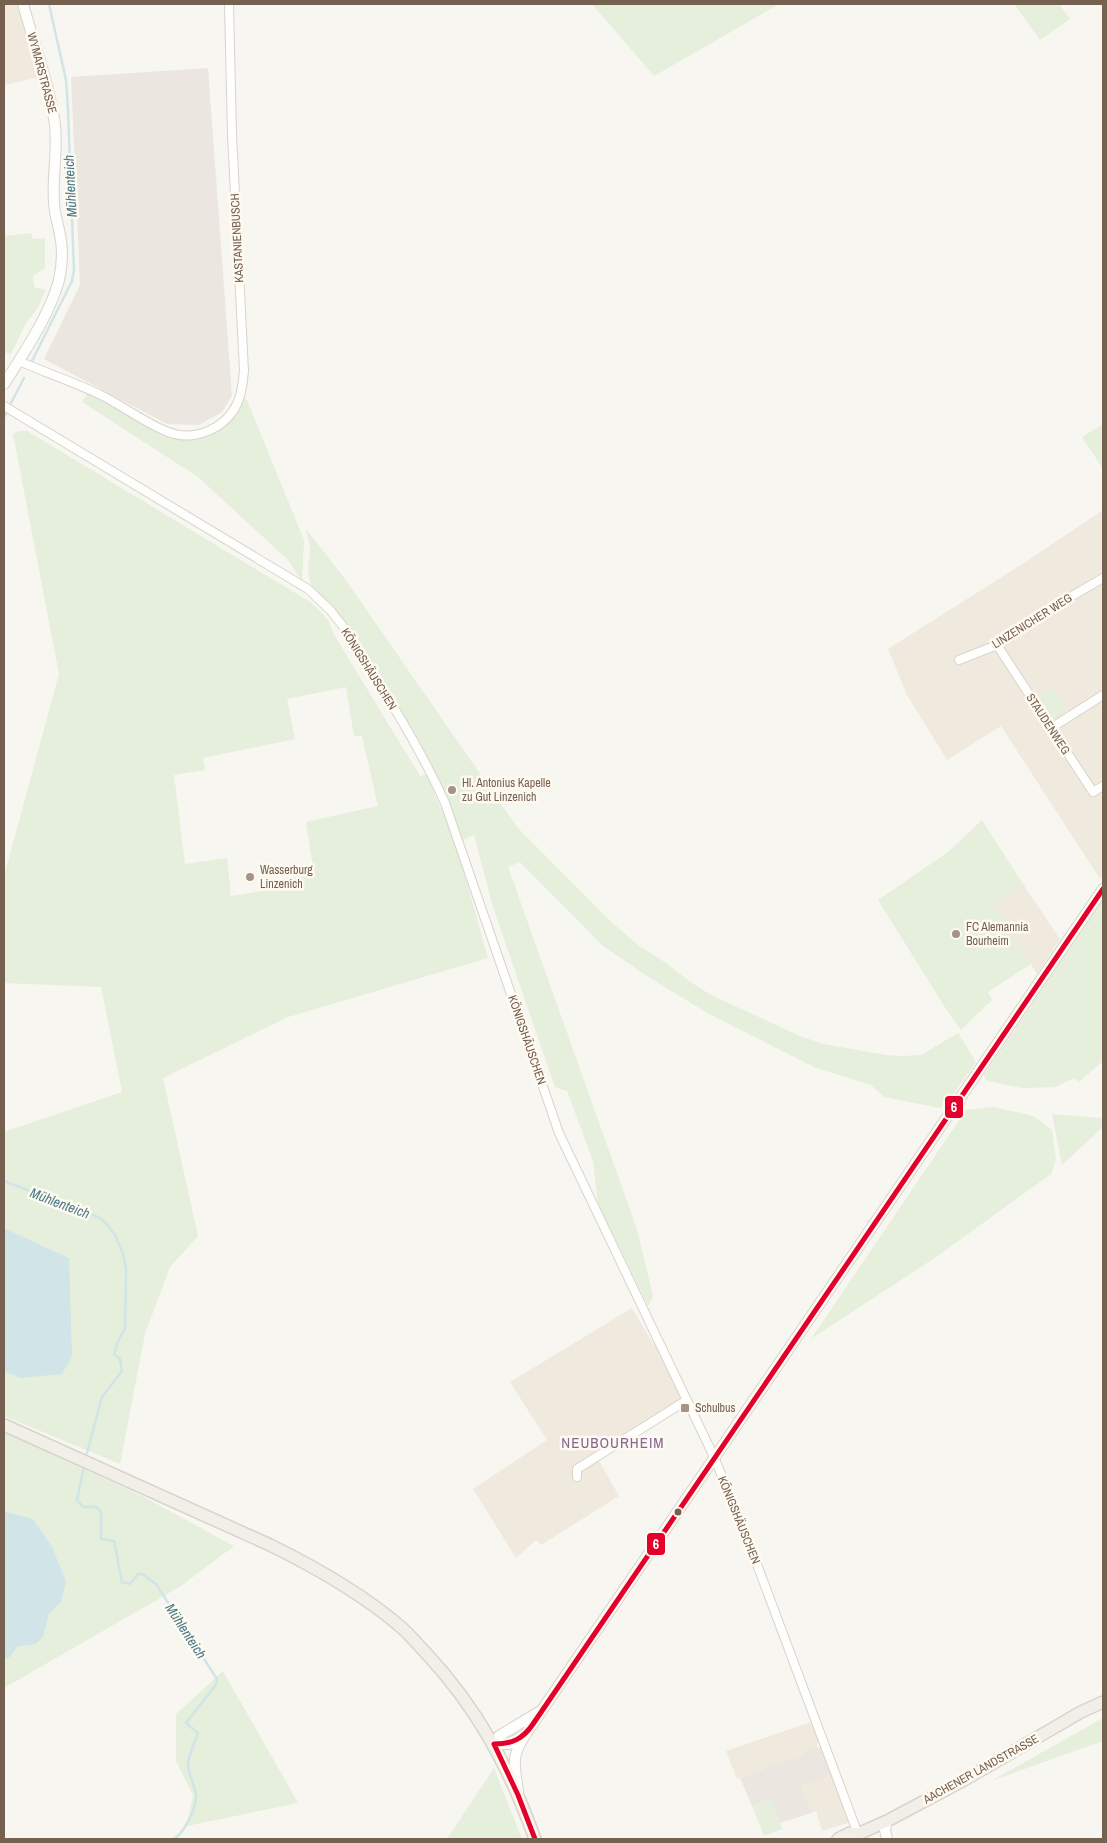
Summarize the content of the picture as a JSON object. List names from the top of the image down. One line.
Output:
{"streets":{"main road":["AACHENER LANDSTRASSE"],"street":["WYMARSTRASSE","KASTANIENBUSCH","LINZENICHER WEG","KÖNIGSHÄUSCHEN","STAUDENWEG"]},"crossings":[["WYMARSTRASSE","KASTANIENBUSCH"],["LINZENICHER WEG","STAUDENWEG"],["KÖNIGSHÄUSCHEN","AACHENER LANDSTRASSE"]],"districts":["NEUBOURHEIM"],"water":["Mühlenteich"],"places":{"other":["Hl. Antonius Kapelle zu Gut Linzenich","Wasserburg Linzenich","FC Alemannia Bourheim"],"transit":["Schulbus"]},"lines":["transit line 6"]}
